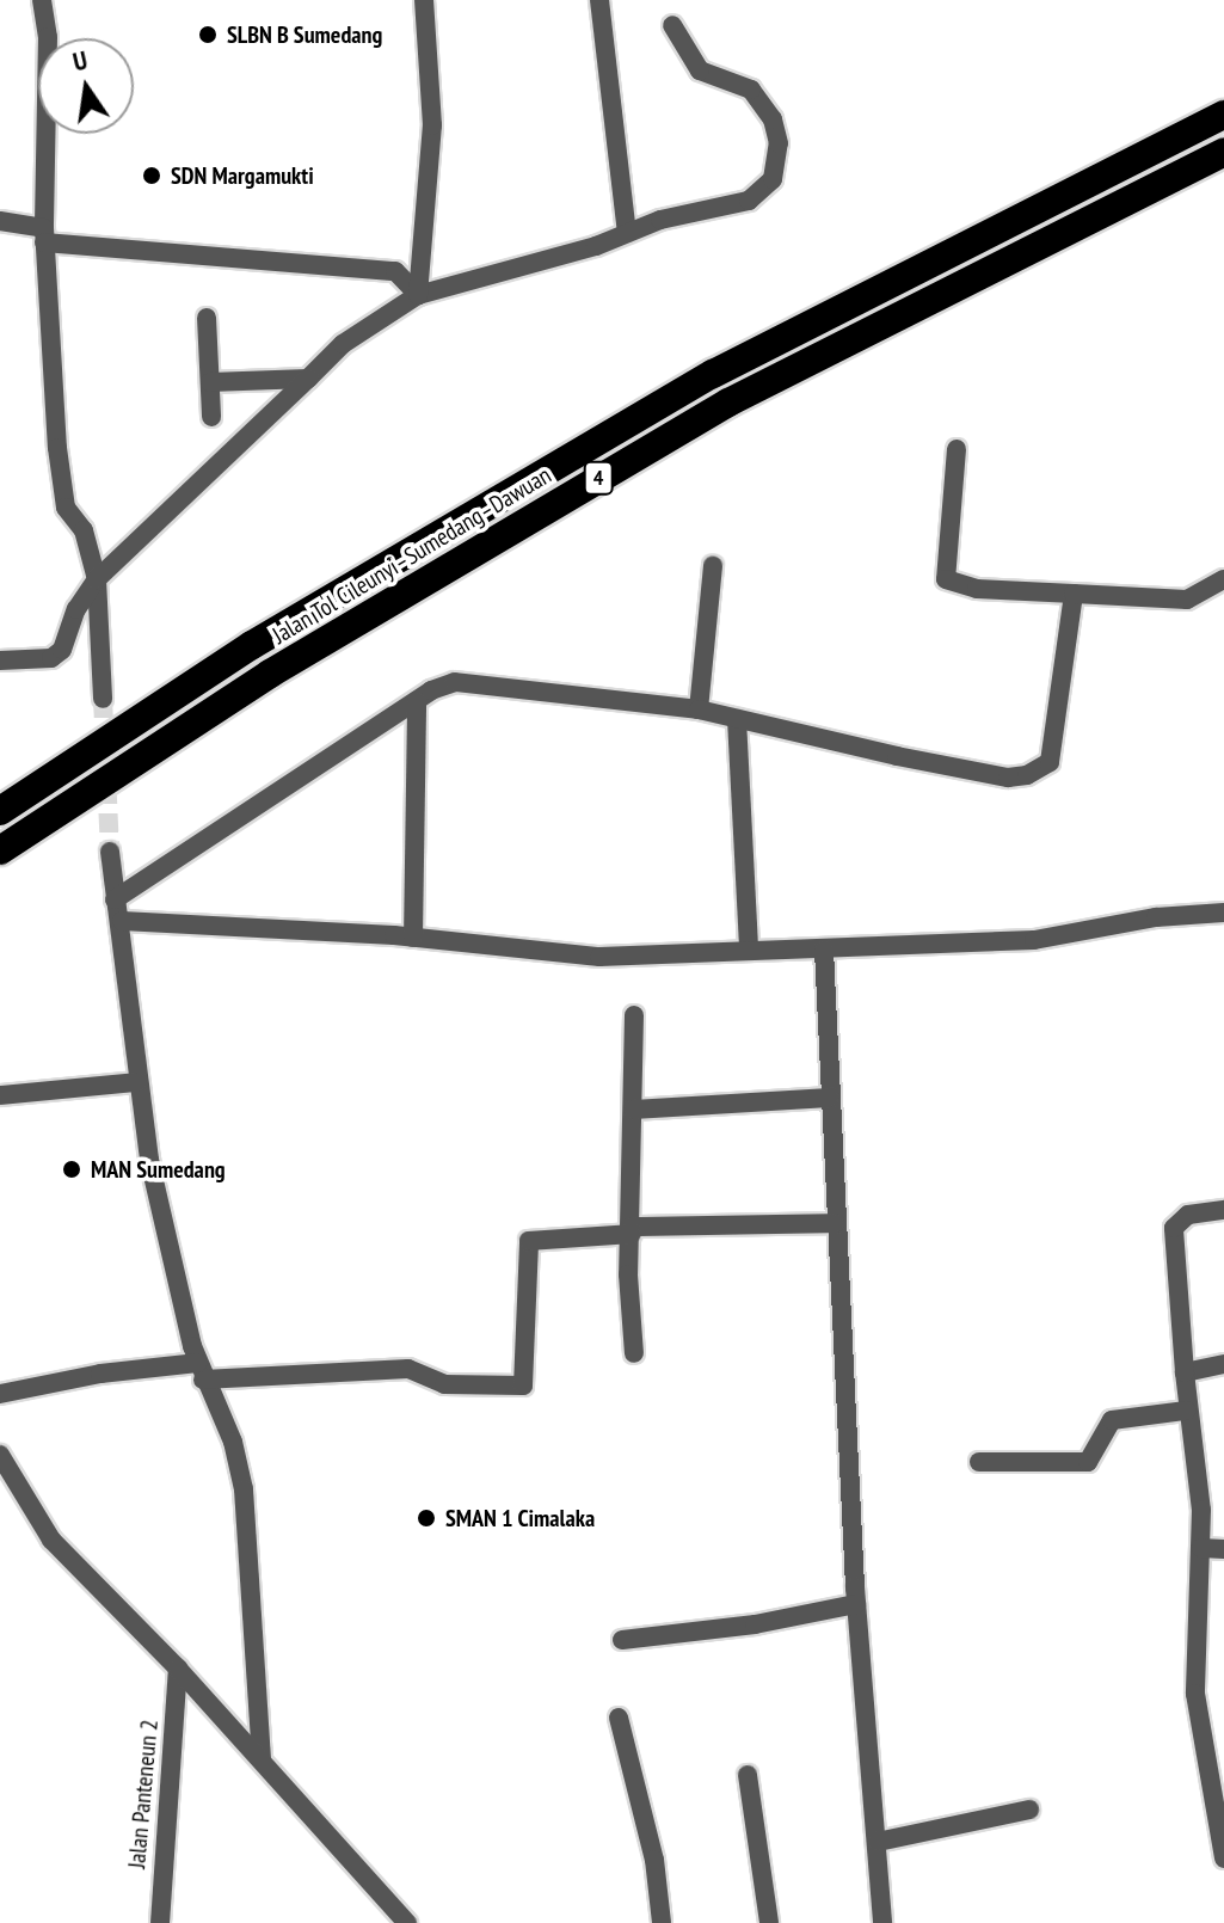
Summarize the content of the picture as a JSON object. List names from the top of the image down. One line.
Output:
{"streets":{"highway":["4","Jalan Tol Cileunyi–Sumedang–Dawuan"],"street":["Jalan Panteneun 2"]},"places":["SLBN B Sumedang","SDN Margamukti","MAN Sumedang","SMAN 1 Cimalaka"],"north":"top"}
